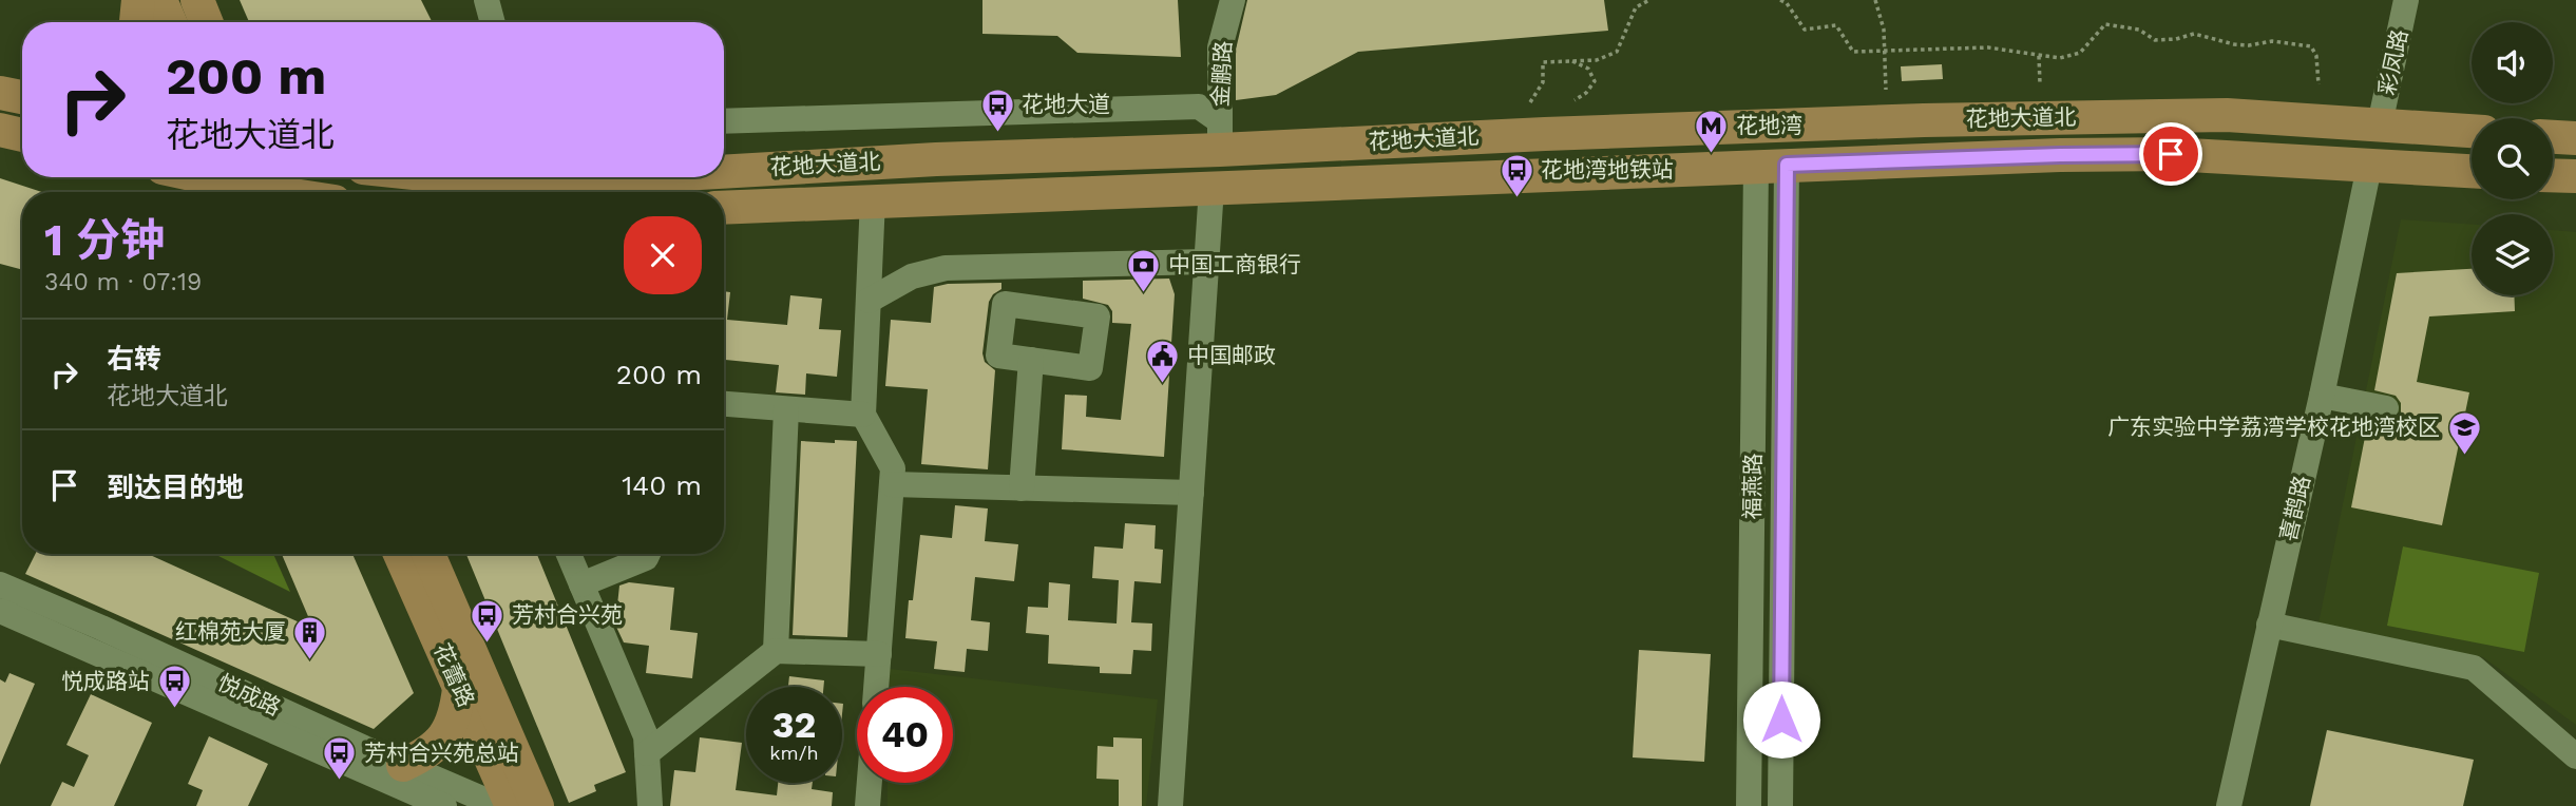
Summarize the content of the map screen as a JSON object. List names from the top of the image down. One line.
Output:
{"streets":{"main road":["花地大道北","花蕾路"],"street":["彩凤路","金鹏路","福燕路","喜鹊路","悦成路"]},"crossings":[["彩凤路","花地大道北"],["金鹏路","花地大道北"],["花地大道北","福燕路"],["花地大道北","喜鹊路"]],"places":{"bus stop":["花地大道","花地湾地铁站","芳村合兴苑","悦成路站","芳村合兴苑总站"],"metro station":["花地湾"],"bank":["中国工商银行"],"public building":["中国邮政"],"school or university":["广东实验中学荔湾学校花地湾校区"],"building":["红棉苑大厦"]},"page":{"turn":["200 m","花地大道北"],"heading":["1 分钟","340 m · 07:19"],"list":[{"name":"右转","note":"花地大道北","value":"200 m"},{"name":"到达目的地","value":"140 m"}],"speed":"32 km/h","limit":"40"}}
